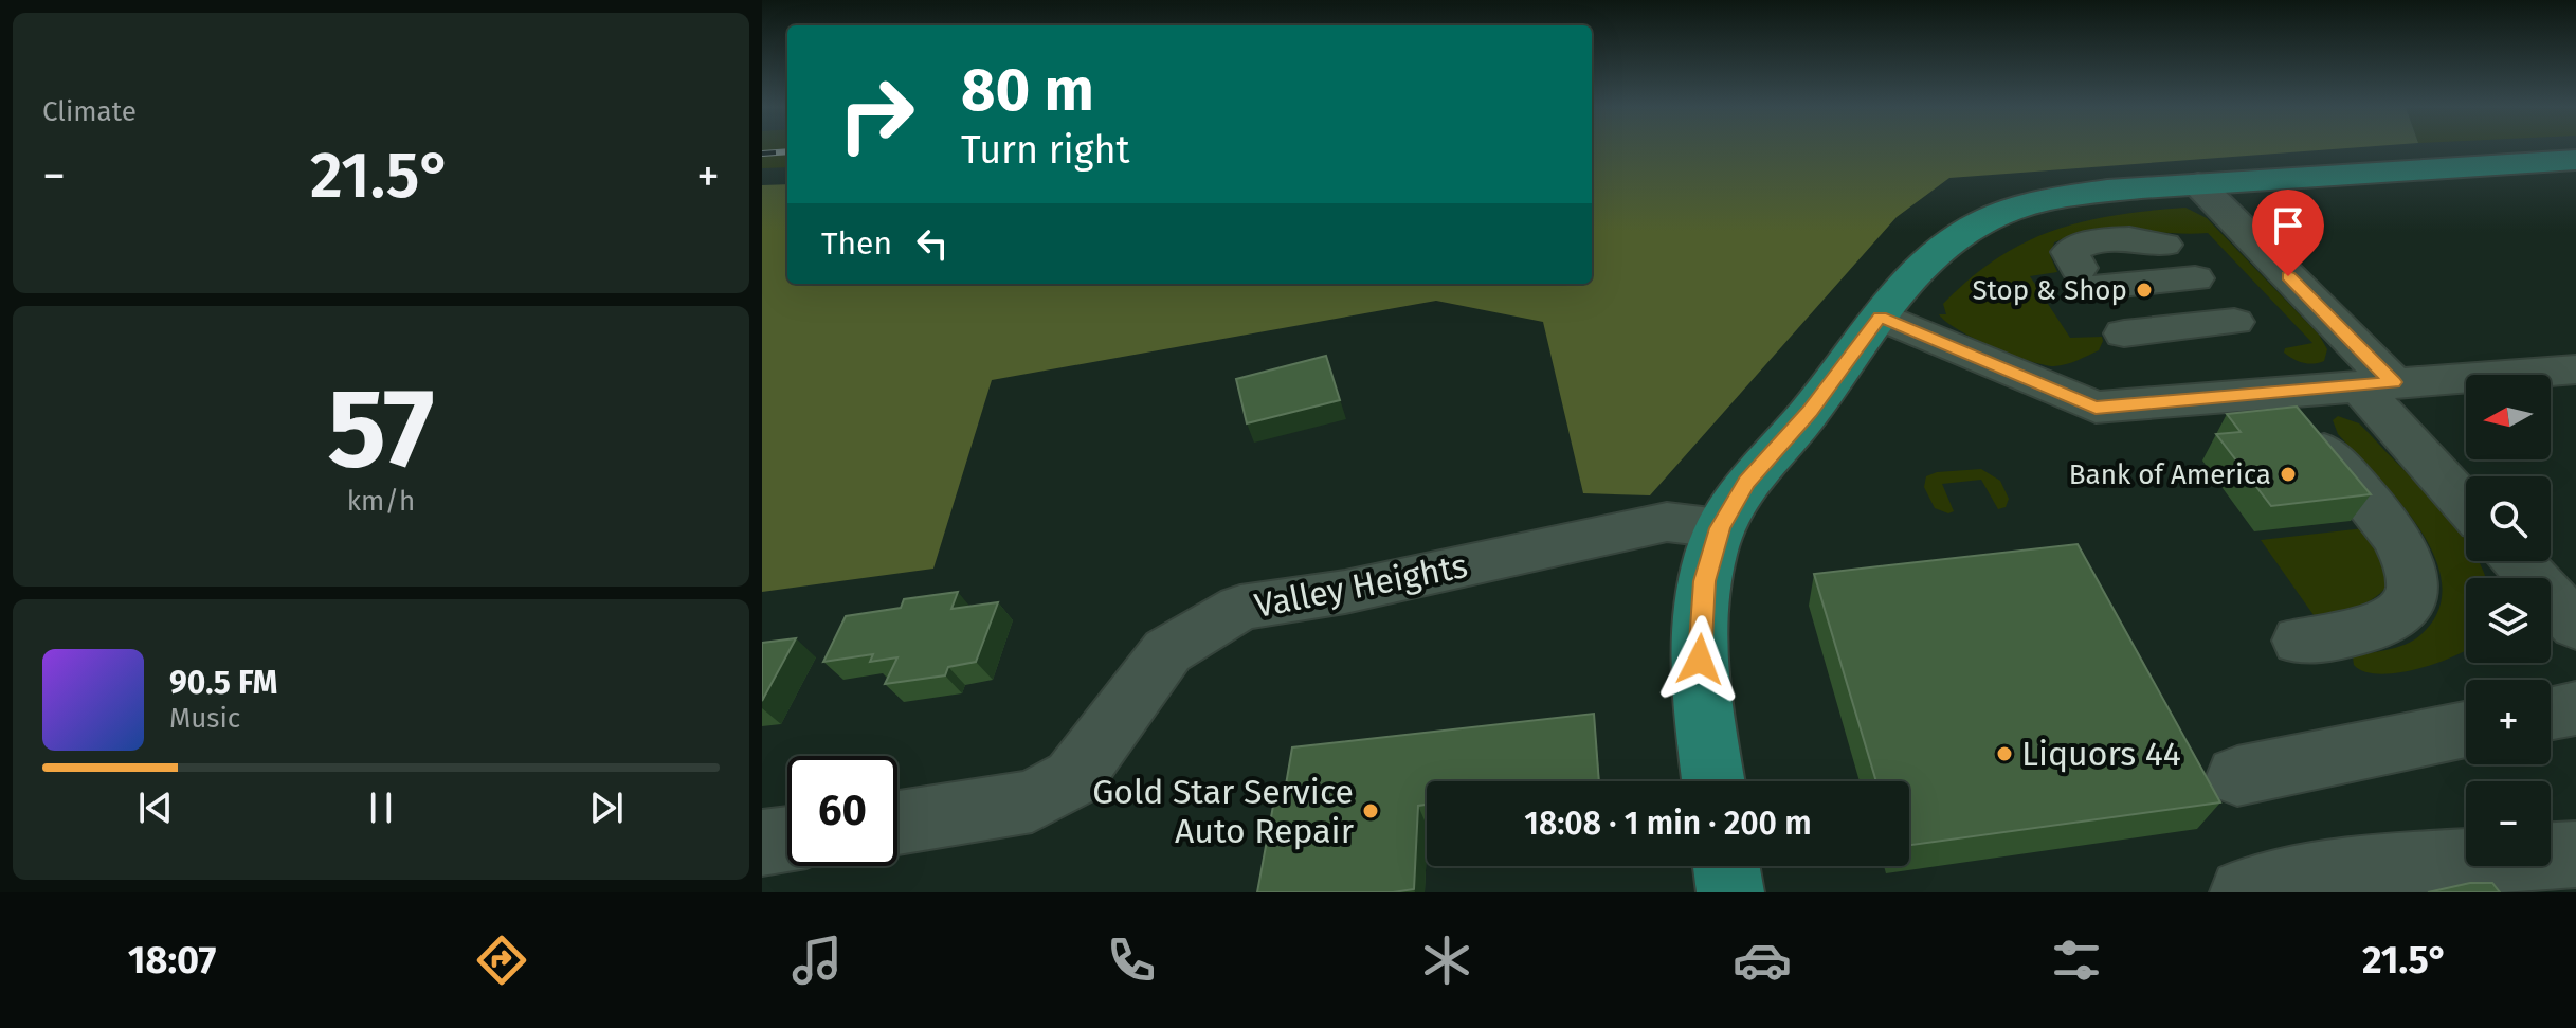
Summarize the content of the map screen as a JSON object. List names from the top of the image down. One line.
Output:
{"streets":{"street":["Valley Heights"]},"places":["Stop & Shop","Bank of America","Liquors 44","Gold Star Service Auto Repair"],"north":"left","page":{"tile":["Climate",["57","km/h"]],"turn":["80 m","Turn right"],"heat":["−","21.5°","+"],"then":"Then","map_buttons":["+","−"],"song":["90.5 FM","Music"],"limit":"60","trip":"18:08 · 1 min · 200 m","tabs":["18:07","21.5°"]}}
